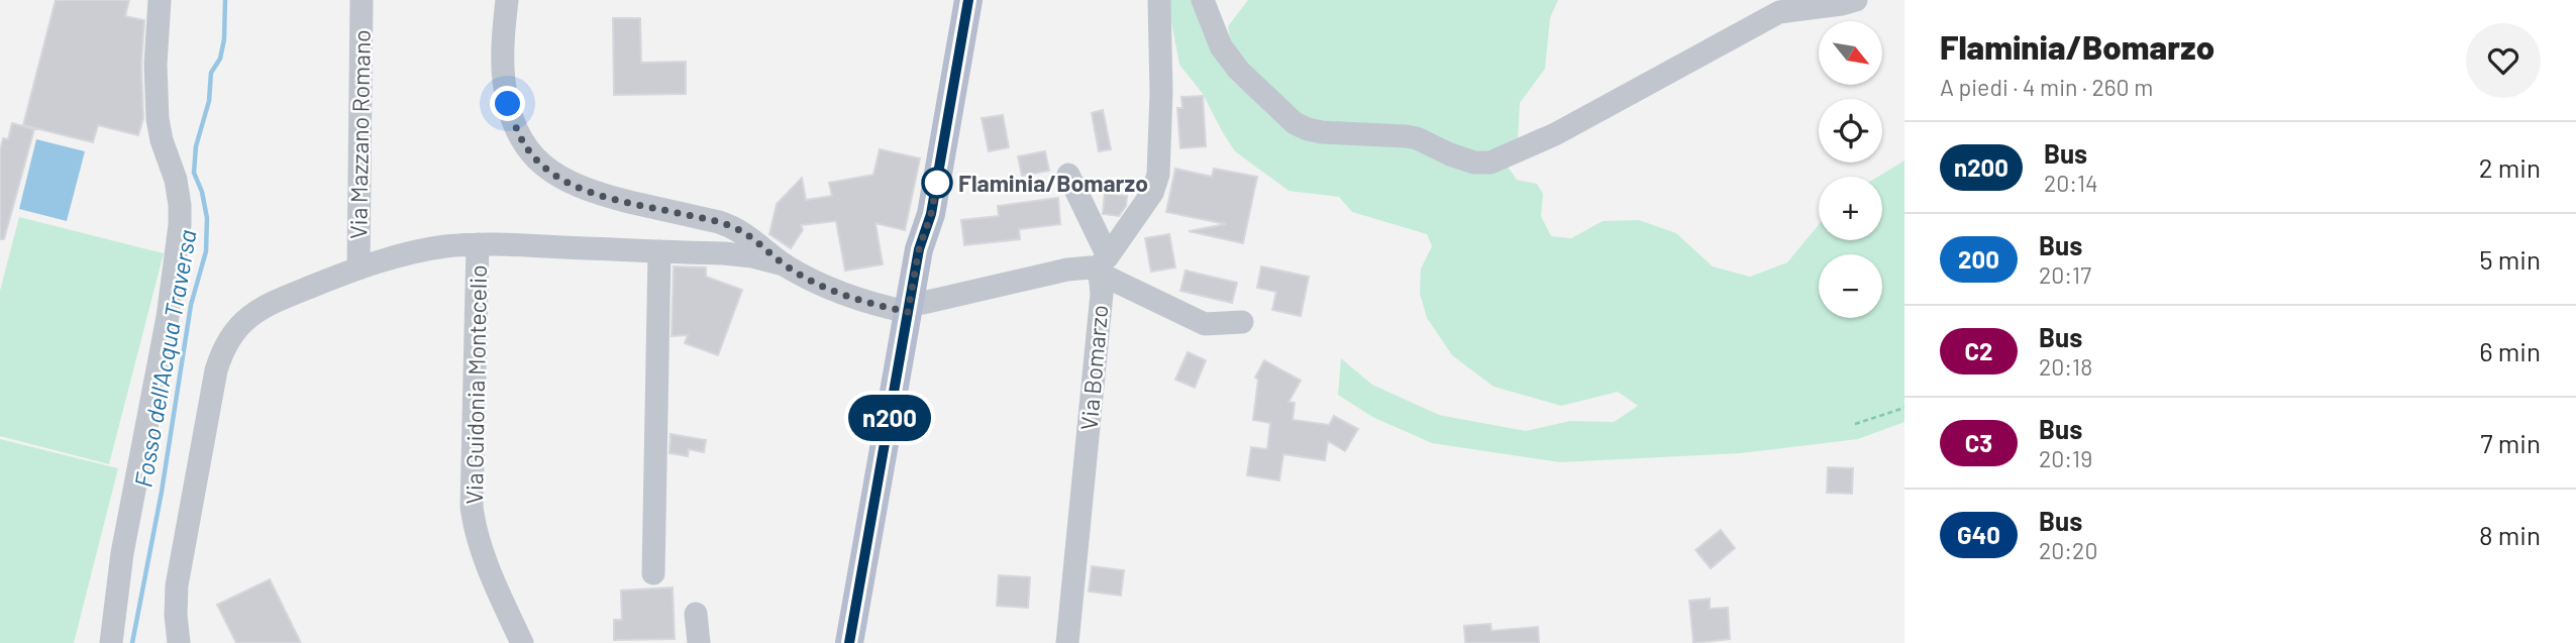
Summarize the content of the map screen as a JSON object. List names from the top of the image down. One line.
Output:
{"streets":{"street":["Via Mazzano Romano","Via Bomarzo","Via Guidonia Montecelio"]},"water":["Fosso dell'Acqua Traversa"],"places":["Flaminia/Bomarzo"],"lines":["bus line n200"],"north":"bottom right","page":{"on_map":"n200","heading":["Flaminia/Bomarzo","A piedi · 4 min · 260 m"],"map_buttons":["+","−"],"list":[{"mark":"n200","name":"Bus","note":"20:14","value":"2 min"},{"mark":"200","name":"Bus","note":"20:17","value":"5 min"},{"mark":"C2","name":"Bus","note":"20:18","value":"6 min"},{"mark":"C3","name":"Bus","note":"20:19","value":"7 min"},{"mark":"G40","name":"Bus","note":"20:20","value":"8 min"}]}}
